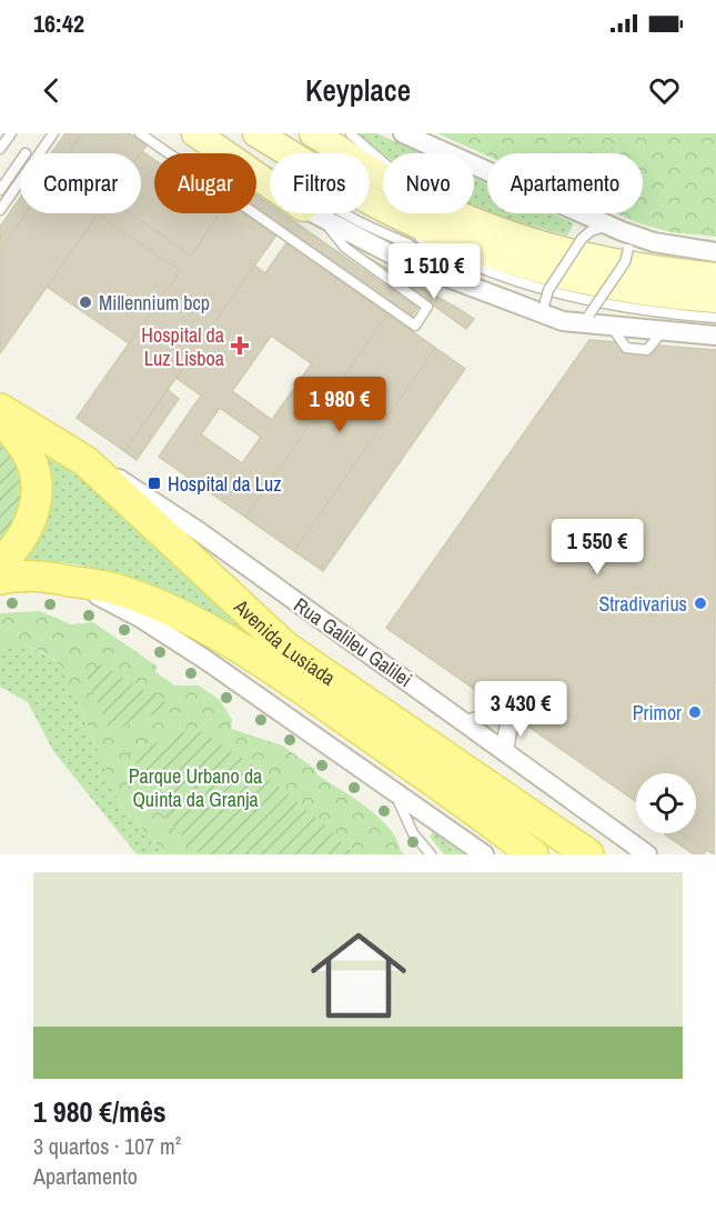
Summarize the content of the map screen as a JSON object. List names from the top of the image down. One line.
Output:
{"streets":{"main road":["Avenida Lusíada"],"street":["Rua Galileu Galilei"]},"crossings":[["Avenida Lusíada","Rua Galileu Galilei"]],"parks":["Parque Urbano da Quinta da Granja"],"places":{"other":["Millennium bcp","Stradivarius","Primor"],"health":["Hospital da Luz Lisboa"],"transit":["Hospital da Luz"]},"page":{"status":"16:42","header":"Keyplace","chip":["Comprar","Alugar","Filtros","Novo","Apartamento"],"price":["1 510 €","1 980 €","1 550 €","3 430 €"],"list":[{"name":"1 980 €/mês","note":"3 quartos · 107 m² · Apartamento"}]}}
